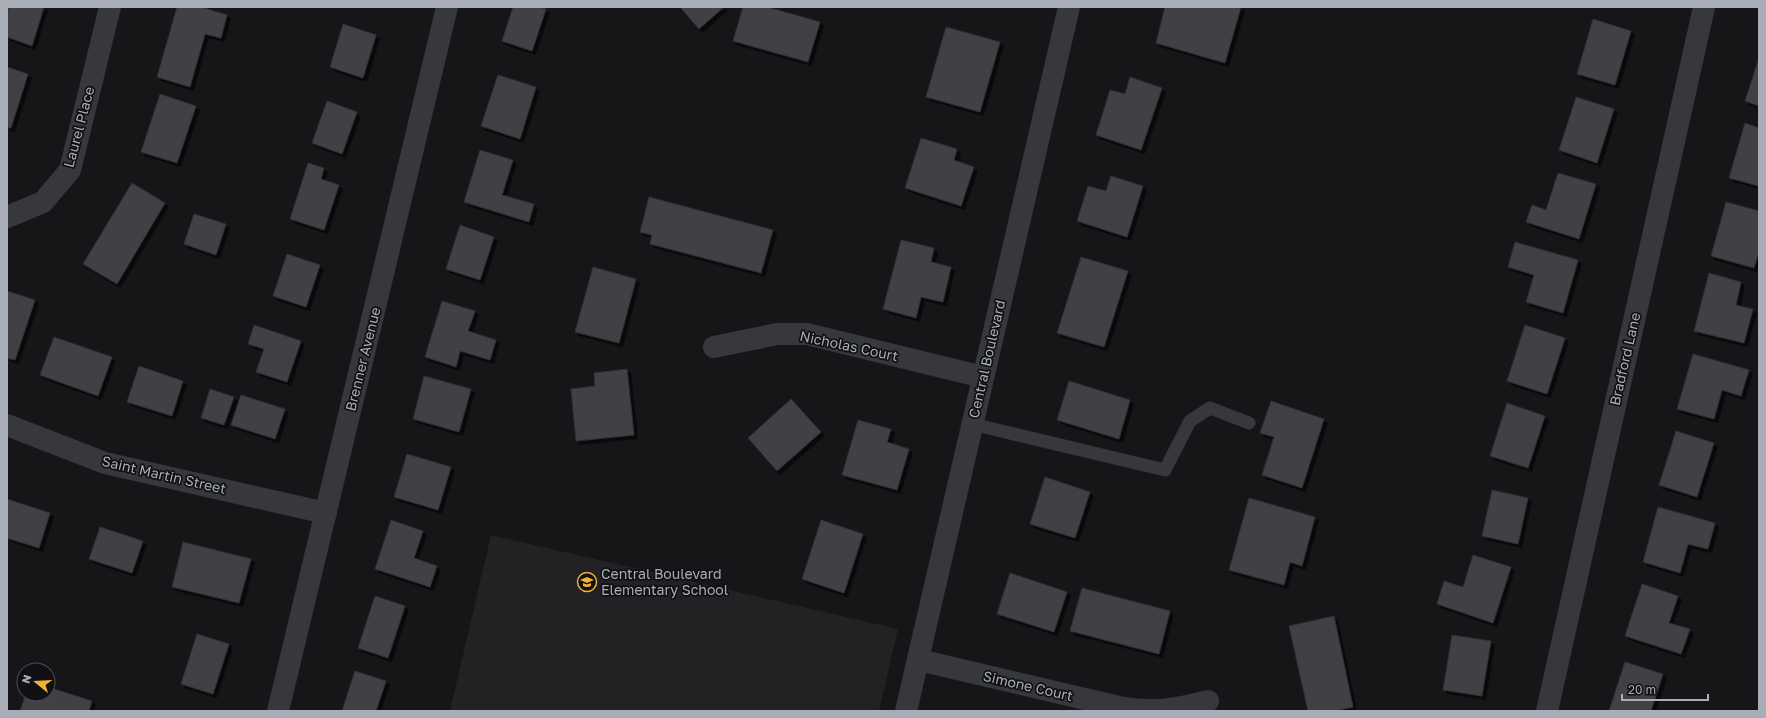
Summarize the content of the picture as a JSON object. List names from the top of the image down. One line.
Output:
{"streets":{"street":["Laurel Place","Nicholas Court","Brenner Avenue","Central Boulevard","Bradford Lane","Saint Martin Street","Simone Court"]},"crossings":[["Nicholas Court","Central Boulevard"],["Brenner Avenue","Saint Martin Street"],["Central Boulevard","Simone Court"]],"places":{"school or university":["Central Boulevard Elementary School"]},"scale_bar":"20 m","north":"left"}
